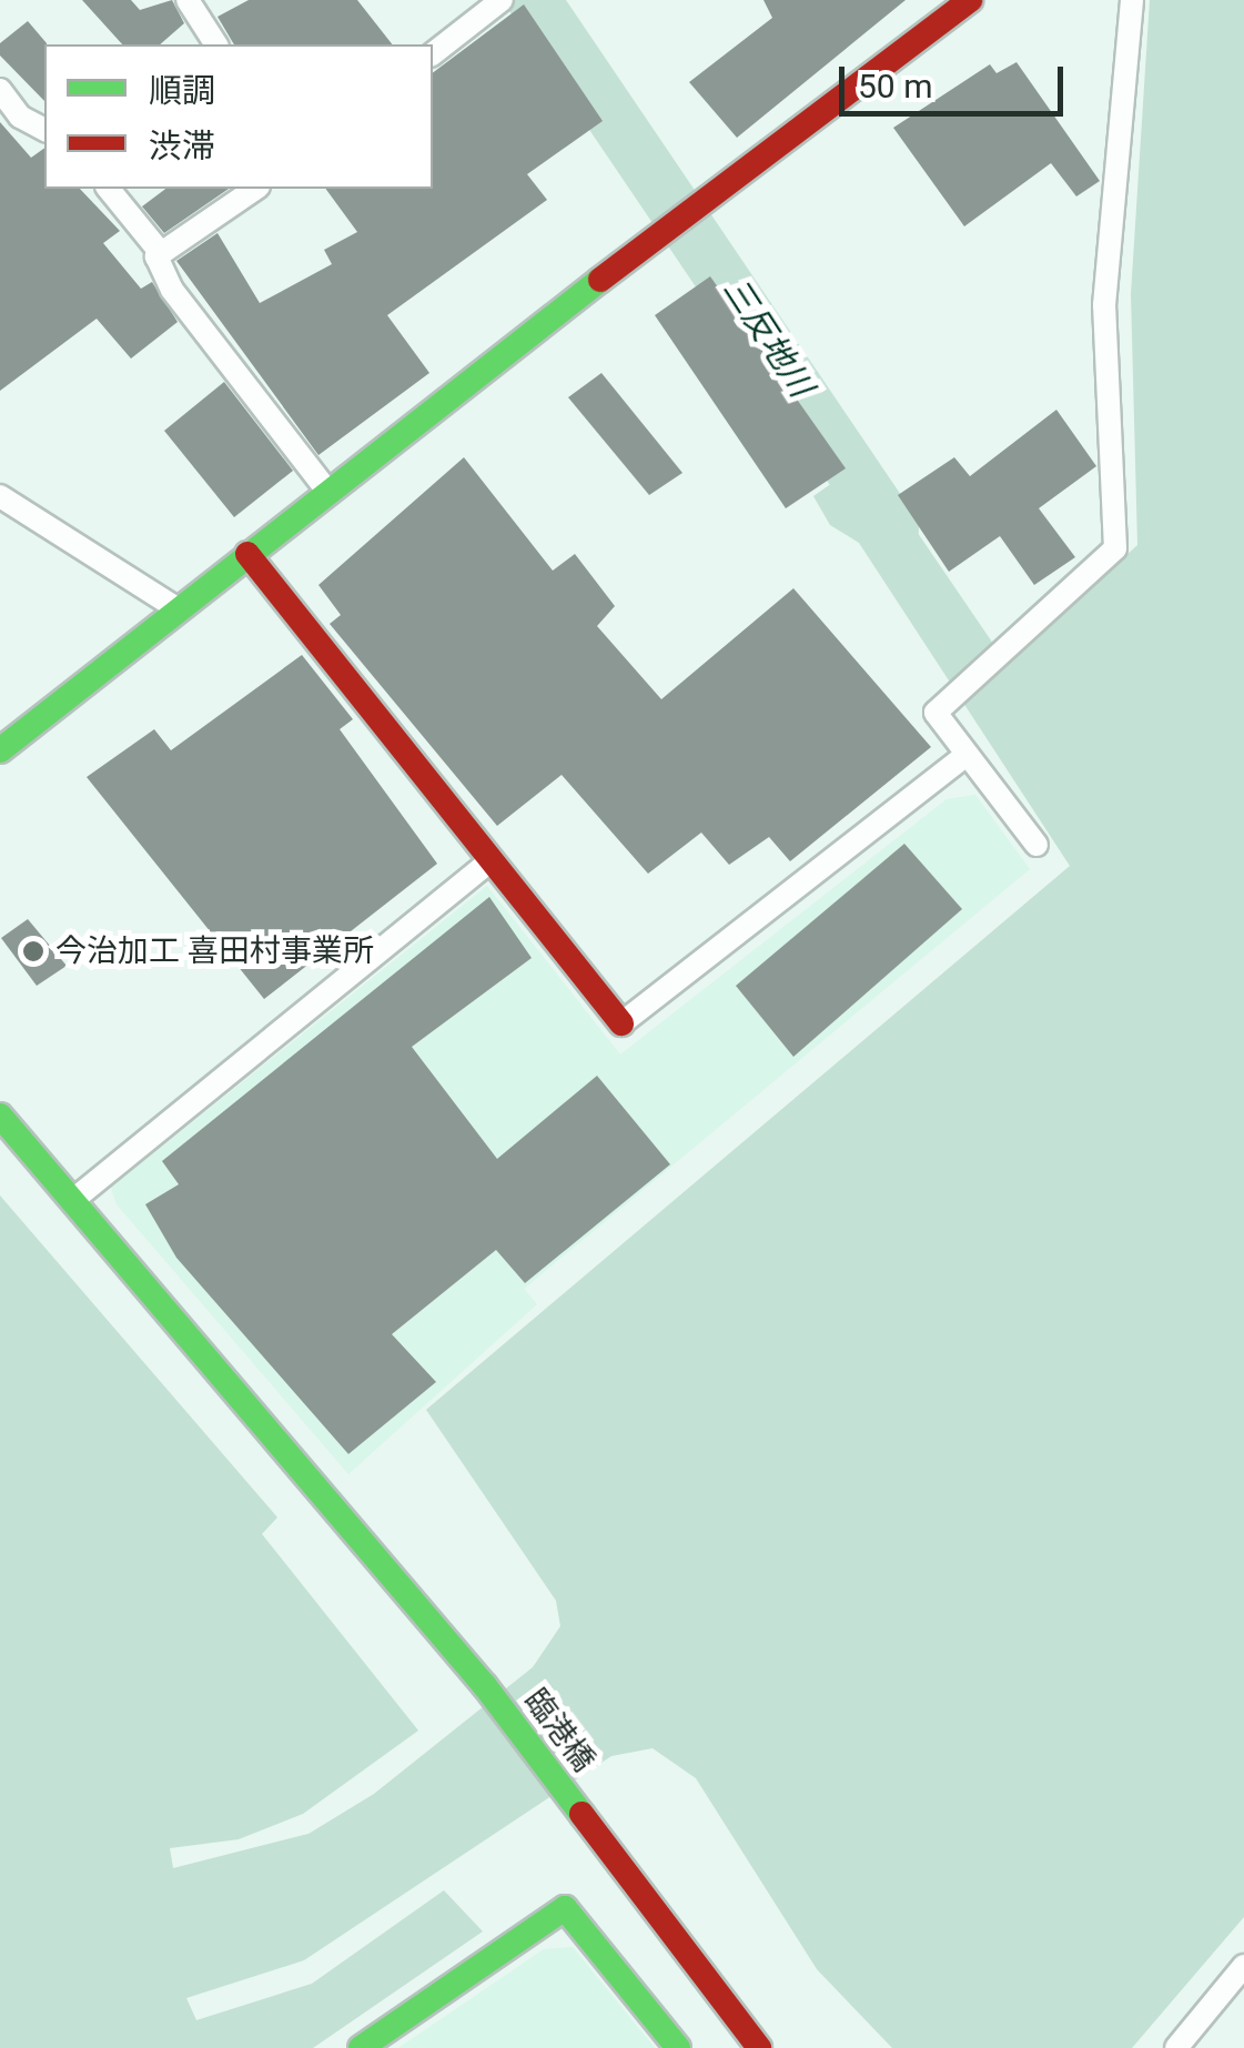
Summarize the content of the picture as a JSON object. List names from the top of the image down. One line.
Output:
{"streets":{"street":["臨港橋"]},"water":["三反地川"],"places":["今治加工 喜田村事業所"],"legend":["順調","渋滞"],"scale_bar":"50 m"}
